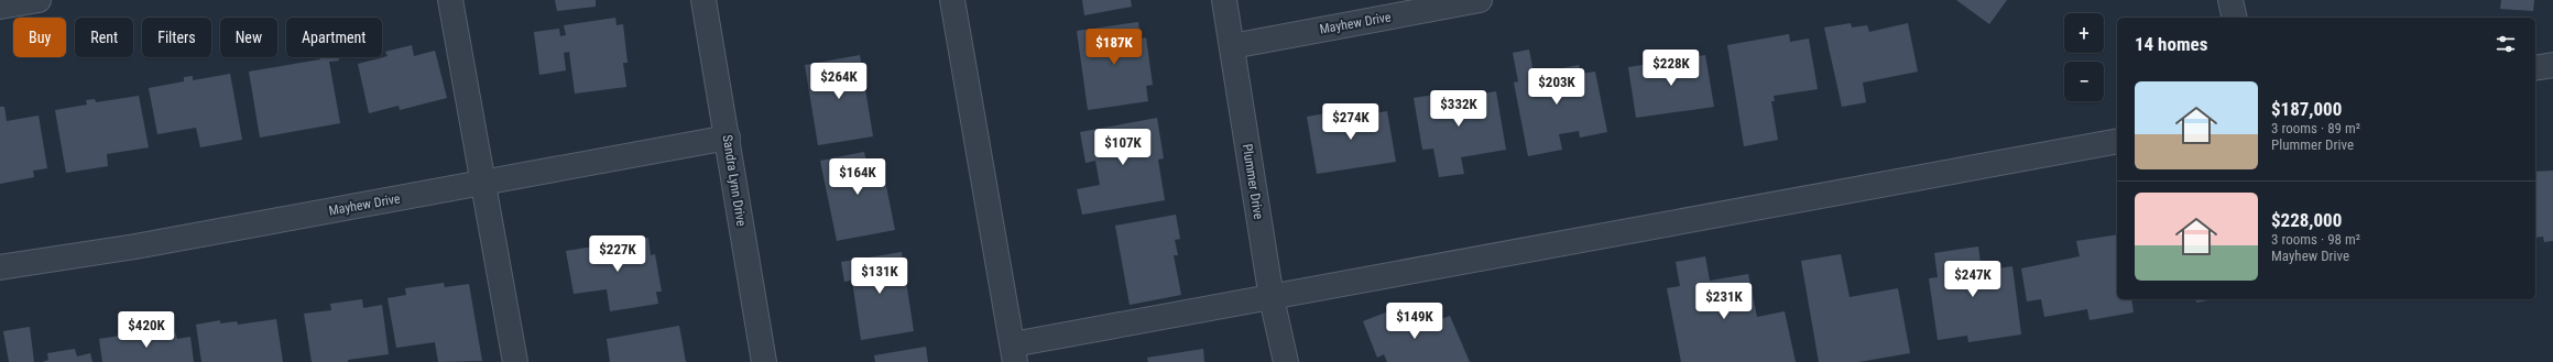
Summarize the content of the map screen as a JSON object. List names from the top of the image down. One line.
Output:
{"streets":{"street":["Mayhew Drive","Sandra Lynn Drive","Plummer Drive"]},"crossings":[["Mayhew Drive","Sandra Lynn Drive"],["Mayhew Drive","Plummer Drive"]],"page":{"map_buttons":["+","−"],"chip":["Buy","Rent","Filters","New","Apartment"],"heading":"14 homes","price":["$187K","$228K","$264K","$203K","$332K","$274K","$107K","$164K","$227K","$131K","$247K","$231K","$149K","$420K"],"list":[{"name":"$187,000","note":"3 rooms · 89 m² · Plummer Drive"},{"name":"$228,000","note":"3 rooms · 98 m² · Mayhew Drive"}]}}
